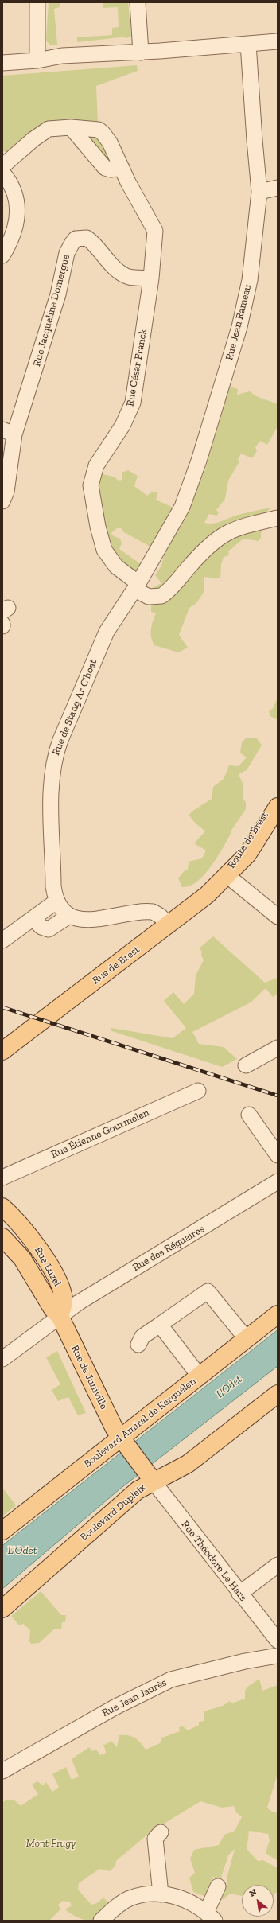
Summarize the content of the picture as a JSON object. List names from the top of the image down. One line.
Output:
{"streets":{"main road":["Route de Brest","Rue de Brest","Rue Luzel","Rue de Juniville","Boulevard Amiral de Kerguélen","Boulevard Dupleix"],"street":["Rue Jacqueline Domergue","Rue Jean Rameau","Rue César Franck","Rue de Stang Ar C'hoat","Rue Étienne Gourmelen","Rue des Réguaires","Rue Théodore Le Hars","Rue Jean Jaurès"]},"crossings":[["Rue Jacqueline Domergue","Rue César Franck"],["Rue Jean Rameau","Rue César Franck"],["Rue Jean Rameau","Rue de Stang Ar C'hoat"],["Rue César Franck","Rue de Stang Ar C'hoat"],["Route de Brest","Rue de Brest"],["Rue des Réguaires","Rue Luzel"],["Rue des Réguaires","Rue de Juniville"],["Rue Luzel","Rue de Juniville"],["Rue de Juniville","Boulevard Amiral de Kerguélen"],["Rue de Juniville","Boulevard Dupleix"],["Rue de Juniville","Rue Théodore Le Hars"],["Boulevard Dupleix","Rue Théodore Le Hars"],["Rue Théodore Le Hars","Rue Jean Jaurès"]],"water":["L'Odet"],"parks":["Mont Frugy"],"north":"top left"}
